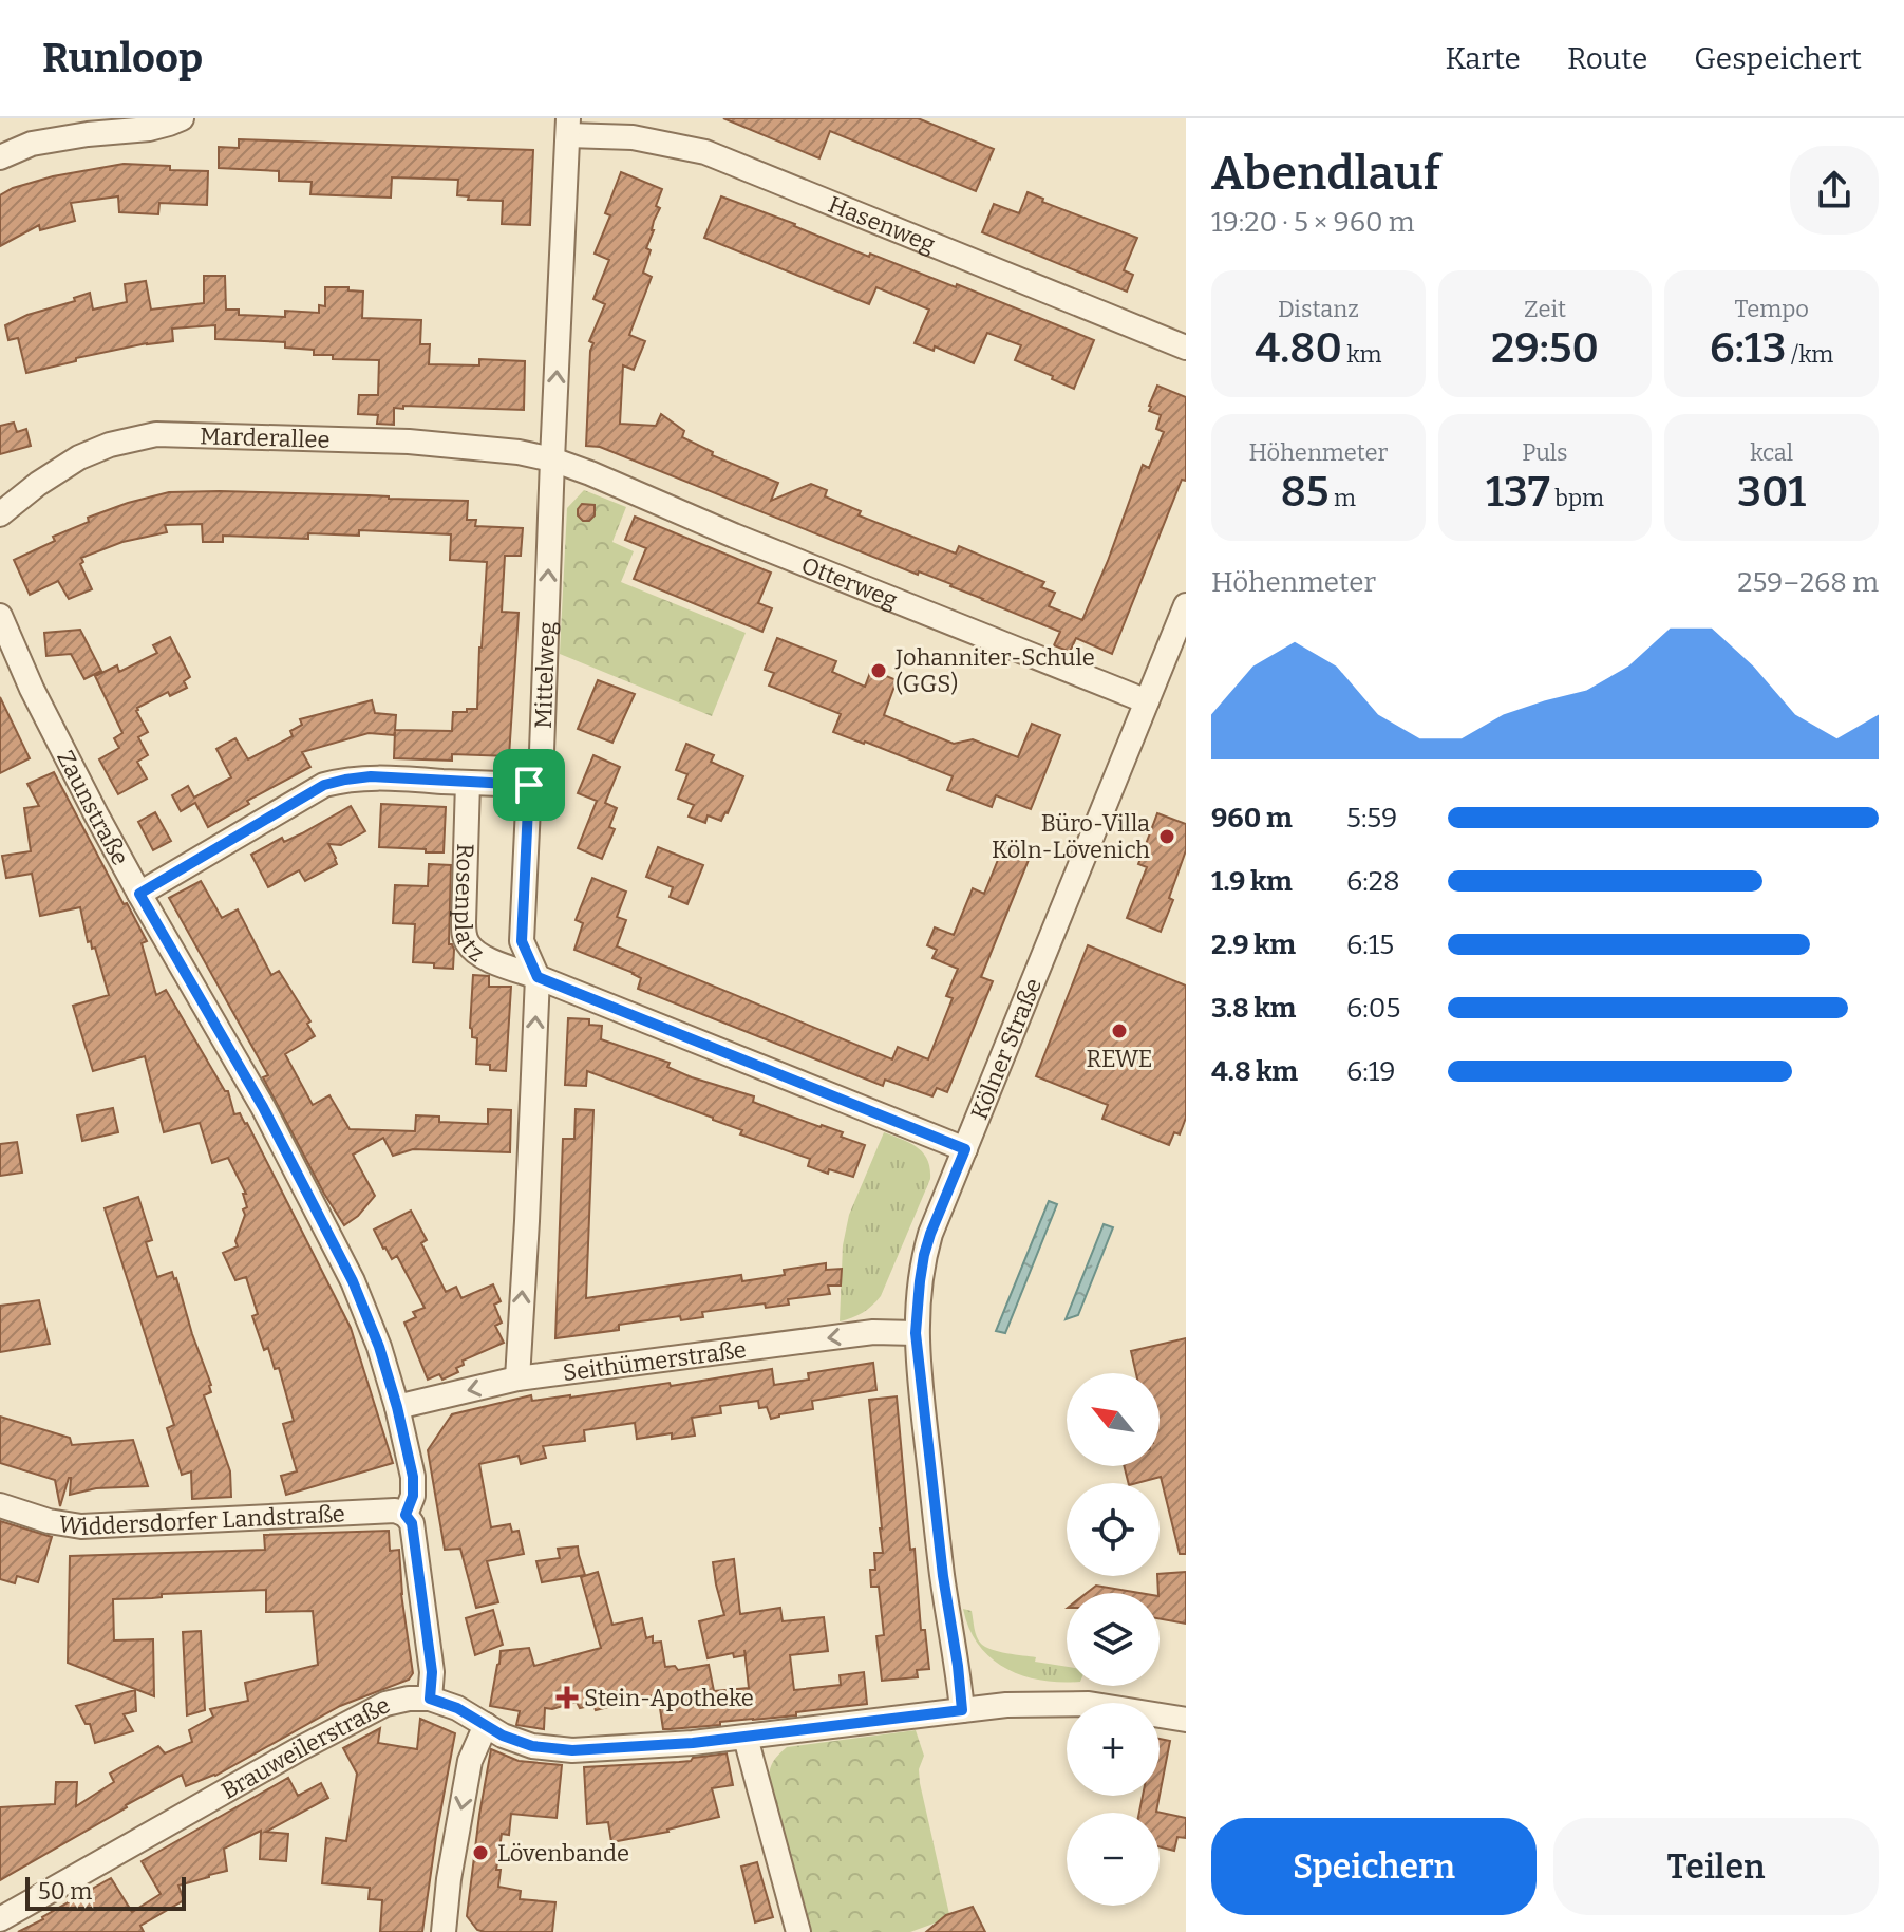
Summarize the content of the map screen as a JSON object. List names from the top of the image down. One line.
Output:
{"streets":{"street":["Hasenweg","Marderallee","Otterweg","Mittelweg","Zaunstraße","Rosenplatz","Kölner Straße","Seithümerstraße","Widdersdorfer Landstraße","Brauweilerstraße"]},"crossings":[["Hasenweg","Mittelweg"],["Marderallee","Otterweg"],["Marderallee","Mittelweg"],["Otterweg","Mittelweg"],["Otterweg","Kölner Straße"],["Mittelweg","Rosenplatz"],["Mittelweg","Seithümerstraße"],["Zaunstraße","Seithümerstraße"],["Zaunstraße","Widdersdorfer Landstraße"],["Zaunstraße","Brauweilerstraße"],["Rosenplatz","Kölner Straße"],["Kölner Straße","Seithümerstraße"],["Kölner Straße","Brauweilerstraße"]],"one_way":["Mittelweg","Seithümerstraße"],"places":{"other":["Johanniter-Schule (GGS)","Büro-Villa Köln-Lövenich","REWE","Lövenbande"],"health":["Stein-Apotheke"]},"scale_bar":"50 m","north":"top left","page":{"header":"Runloop","nav":["Karte","Route","Gespeichert"],"heading":["Abendlauf","19:20 · 5 × 960 m"],"stats":[["Distanz","4.80 km"],["Zeit","29:50"],["Tempo","6:13 /km"],["Höhenmeter","85 m"],["Puls","137 bpm"],["kcal","301"]],"chart":["Höhenmeter","259–268 m"],"list":[{"name":"960 m","note":"5:59"},{"name":"1.9 km","note":"6:28"},{"name":"2.9 km","note":"6:15"},{"name":"3.8 km","note":"6:05"},{"name":"4.8 km","note":"6:19"}],"map_buttons":["+","−"],"buttons":["Speichern","Teilen"],"scale":"50 m"}}
